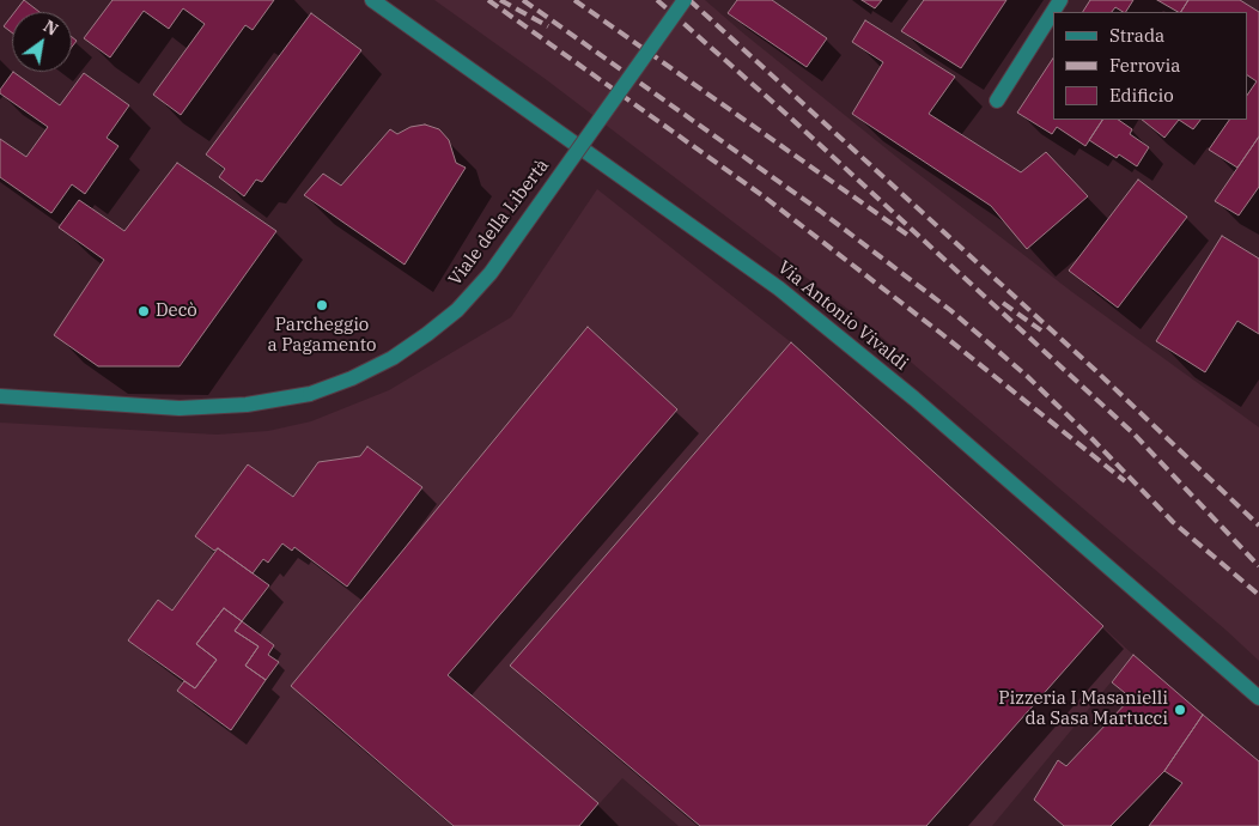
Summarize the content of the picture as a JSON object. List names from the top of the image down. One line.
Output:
{"streets":{"street":["Viale della Libertà","Via Antonio Vivaldi"]},"places":["Parcheggio a Pagamento","Decò","Pizzeria I Masanielli da Sasa Martucci"],"legend":["Strada","Ferrovia","Edificio"],"north":"top right"}
